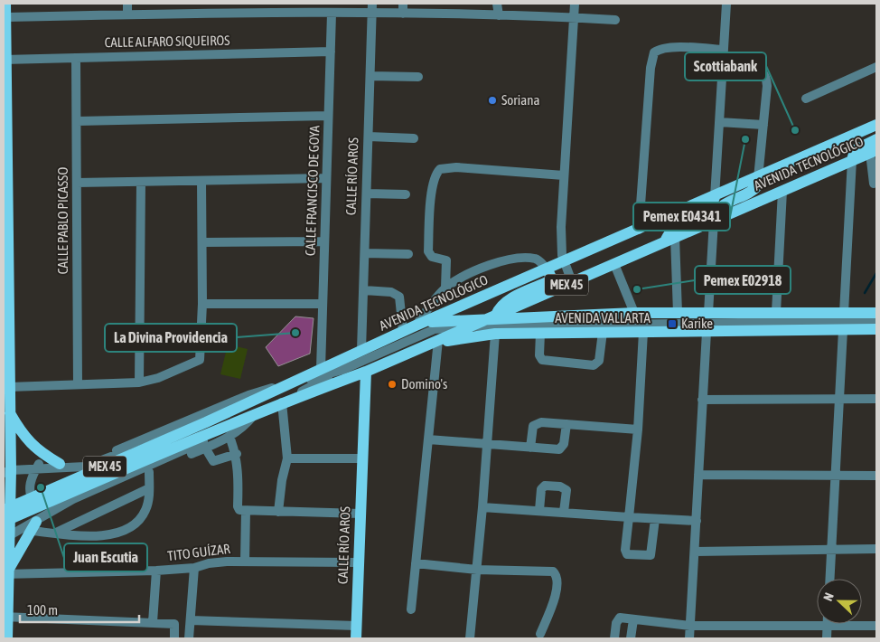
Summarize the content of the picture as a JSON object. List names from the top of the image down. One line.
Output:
{"streets":{"main road":["AVENIDA TECNOLÓGICO","CALLE RÍO AROS","MEX 45","AVENIDA VALLARTA"],"street":["CALLE ALFARO SIQUEIROS","CALLE FRANCISCO DE GOYA","CALLE PABLO PICASSO","TITO GUÍZAR"]},"crossings":[["CALLE ALFARO SIQUEIROS","CALLE FRANCISCO DE GOYA"],["CALLE ALFARO SIQUEIROS","CALLE PABLO PICASSO"],["AVENIDA TECNOLÓGICO","CALLE RÍO AROS"],["AVENIDA TECNOLÓGICO","CALLE FRANCISCO DE GOYA"],["AVENIDA TECNOLÓGICO","AVENIDA VALLARTA"],["CALLE RÍO AROS","TITO GUÍZAR"]],"places":{"other":["Soriana","Scottiabank","Pemex E04341","Pemex E02918","La Divina Providencia","Domino's","Juan Escutia"],"transit":["Karike"]},"scale_bar":"100 m","north":"left"}
